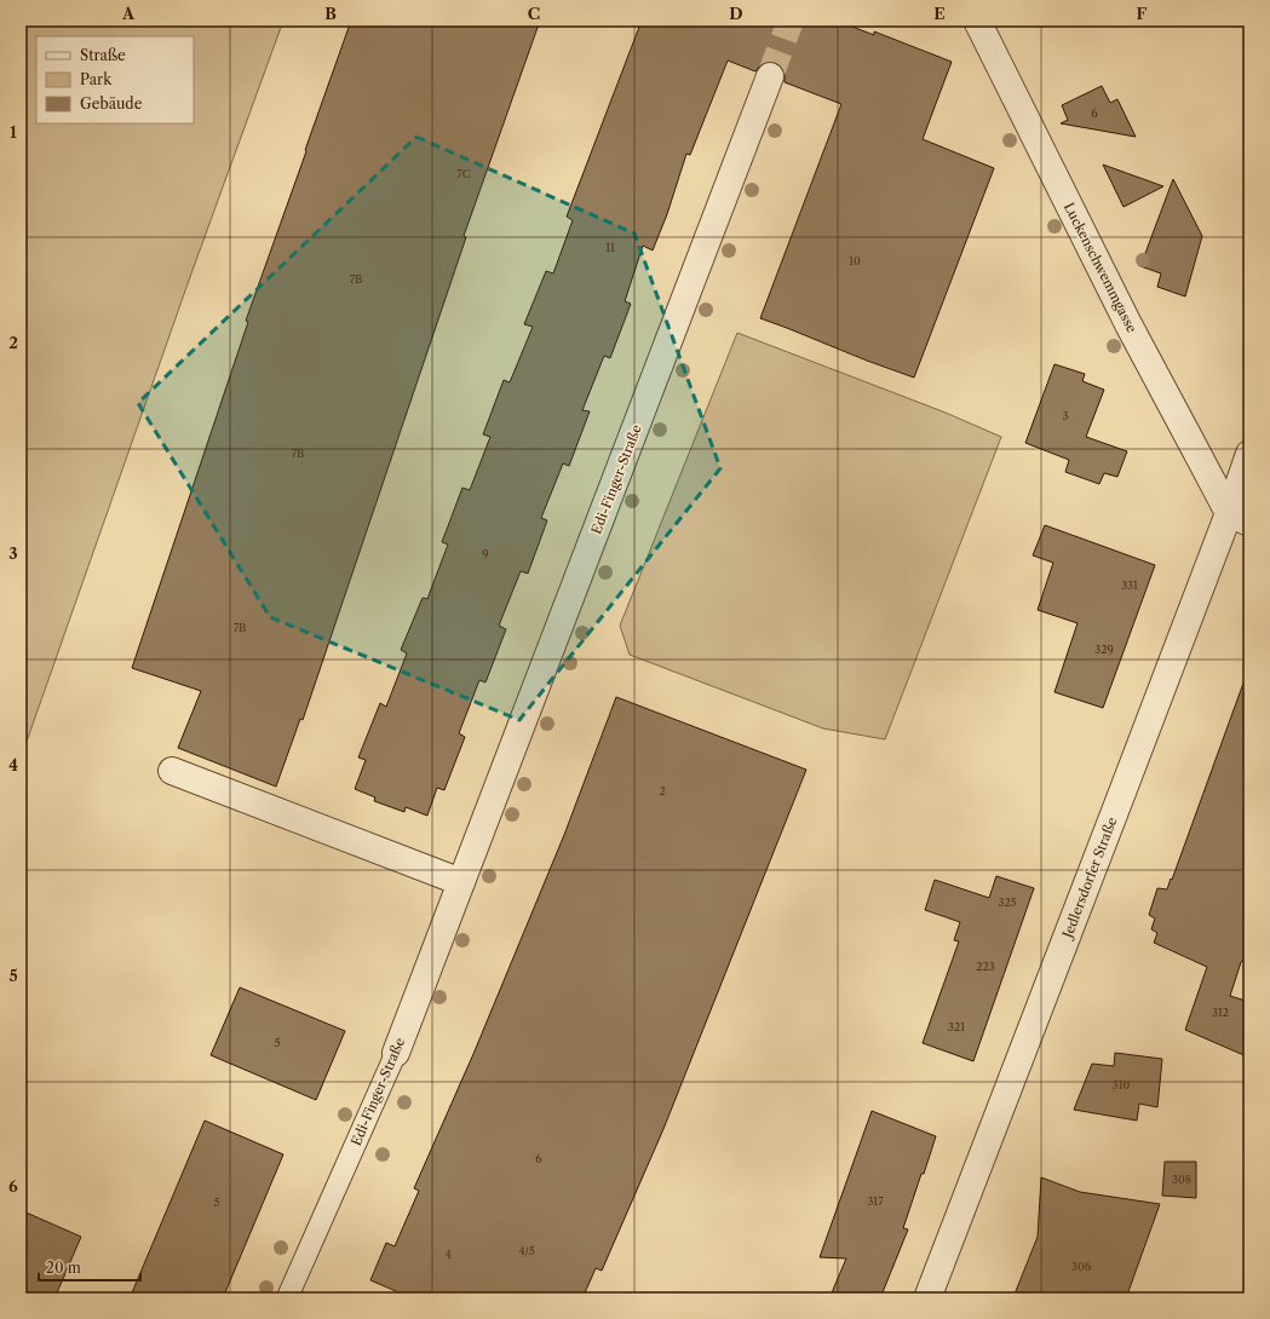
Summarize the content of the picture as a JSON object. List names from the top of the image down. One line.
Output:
{"streets":{"street":["Luckenschwemmgasse","Edi-Finger-Straße","Jedlersdorfer Straße"]},"crossings":[["Luckenschwemmgasse","Jedlersdorfer Straße"]],"house_numbers":["6","7C","11","10","7B","3","7B","9","331","7B","329","2","325","223","312","321","5","310","6","308","317","5","4/5","4","306"],"legend":["Straße","Park","Gebäude"],"scale_bar":"20 m","grid":{"columns":["A","B","C","D","E","F"],"rows":["1","2","3","4","5","6"]}}
